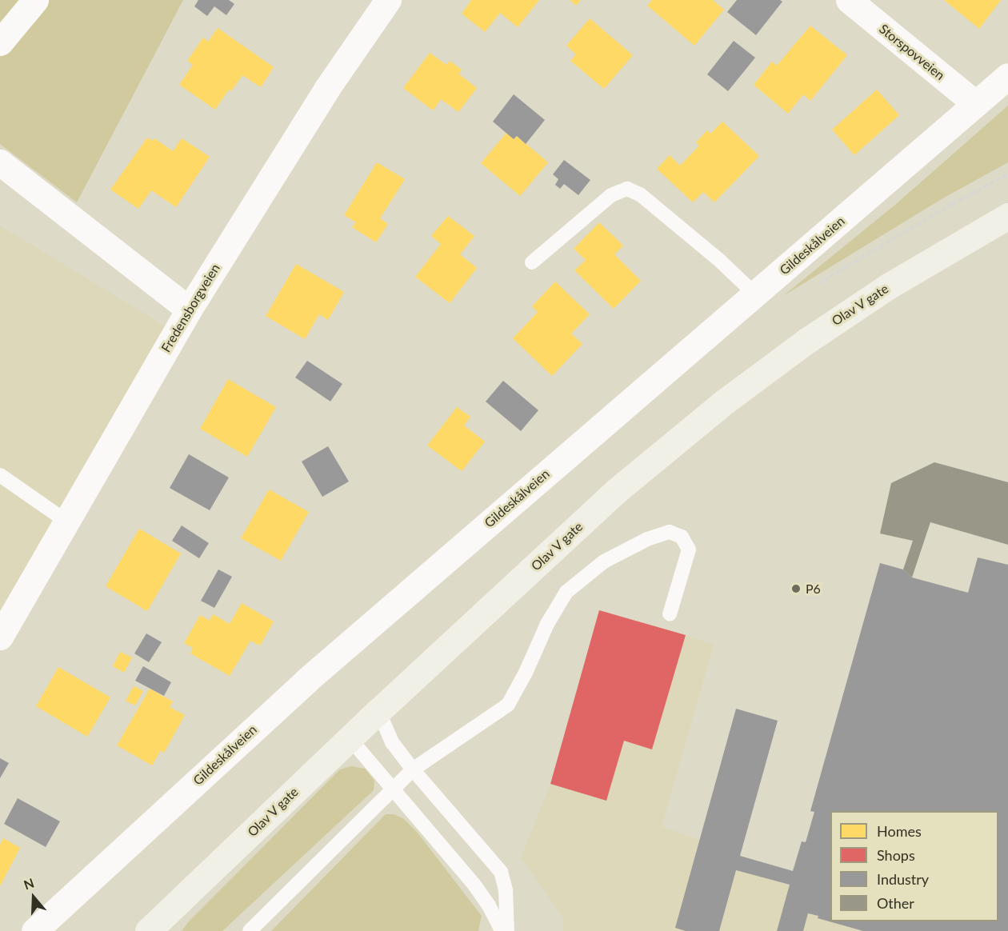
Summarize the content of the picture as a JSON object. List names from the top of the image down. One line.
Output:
{"streets":{"street":["Storspovveien","Gildeskålveien","Olav V gate","Fredensborgveien"]},"crossings":[["Storspovveien","Gildeskålveien"]],"places":["P6"],"legend":["Homes","Shops","Industry","Other"],"north":"top"}
